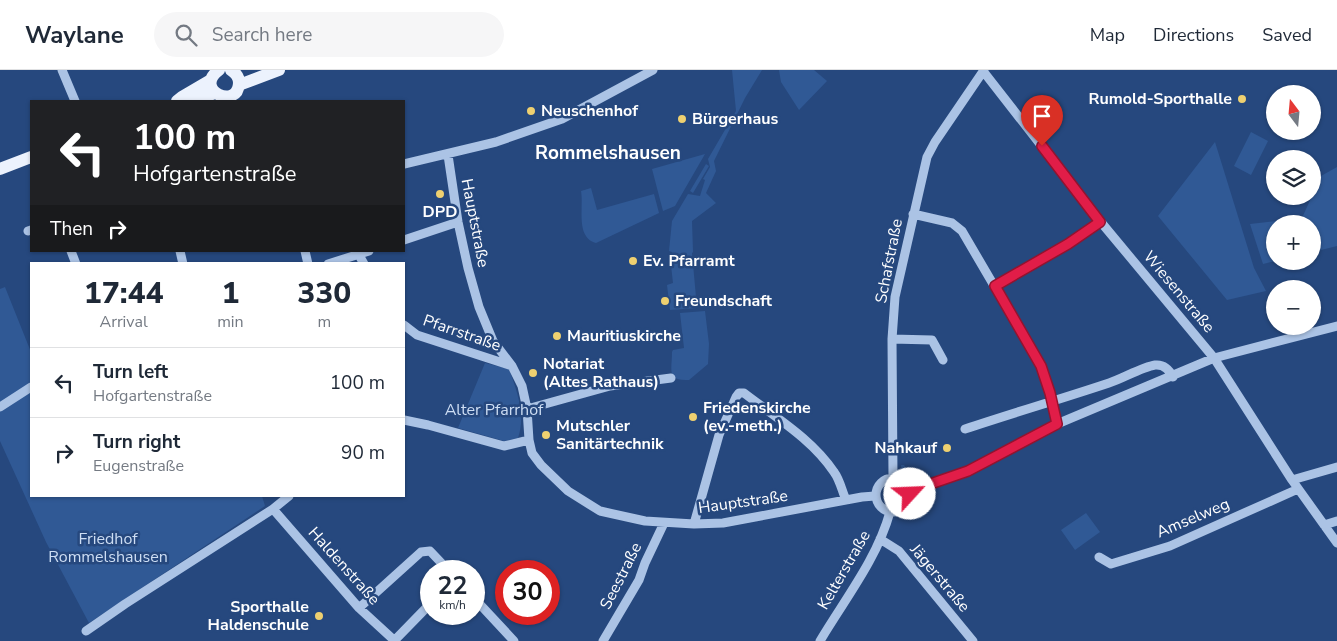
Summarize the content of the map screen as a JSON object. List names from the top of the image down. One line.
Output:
{"streets":{"street":["Hauptstraße","Schafstraße","Wiesenstraße","Pfarrstraße","Amselweg","Haldenstraße","Kelterstraße","Seestraße","Jägerstraße"]},"crossings":[["Hauptstraße","Schafstraße"],["Hauptstraße","Pfarrstraße"],["Hauptstraße","Kelterstraße"],["Hauptstraße","Seestraße"],["Schafstraße","Wiesenstraße"],["Schafstraße","Kelterstraße"],["Wiesenstraße","Amselweg"],["Kelterstraße","Jägerstraße"]],"districts":["Rommelshausen"],"parks":["Alter Pfarrhof","Friedhof Rommelshausen"],"places":["Rumold-Sporthalle","Neuschenhof","Bürgerhaus","DPD","Ev. Pfarramt","Freundschaft","Mauritiuskirche","Notariat (Altes Rathaus)","Friedenskirche (ev.-meth.)","Mutschler Sanitärtechnik","Nahkauf","Sporthalle Haldenschule"],"north":"top","page":{"header":"Waylane","search":"Search here","nav":["Map","Directions","Saved"],"map_buttons":["+","−"],"turn":["100 m","Hofgartenstraße"],"then":"Then","eta":["17:44","Arrival","1","min","330","m"],"list":[{"name":"Turn left","note":"Hofgartenstraße","value":"100 m"},{"name":"Turn right","note":"Eugenstraße","value":"90 m"}],"speed":"22 km/h","limit":"30"}}
